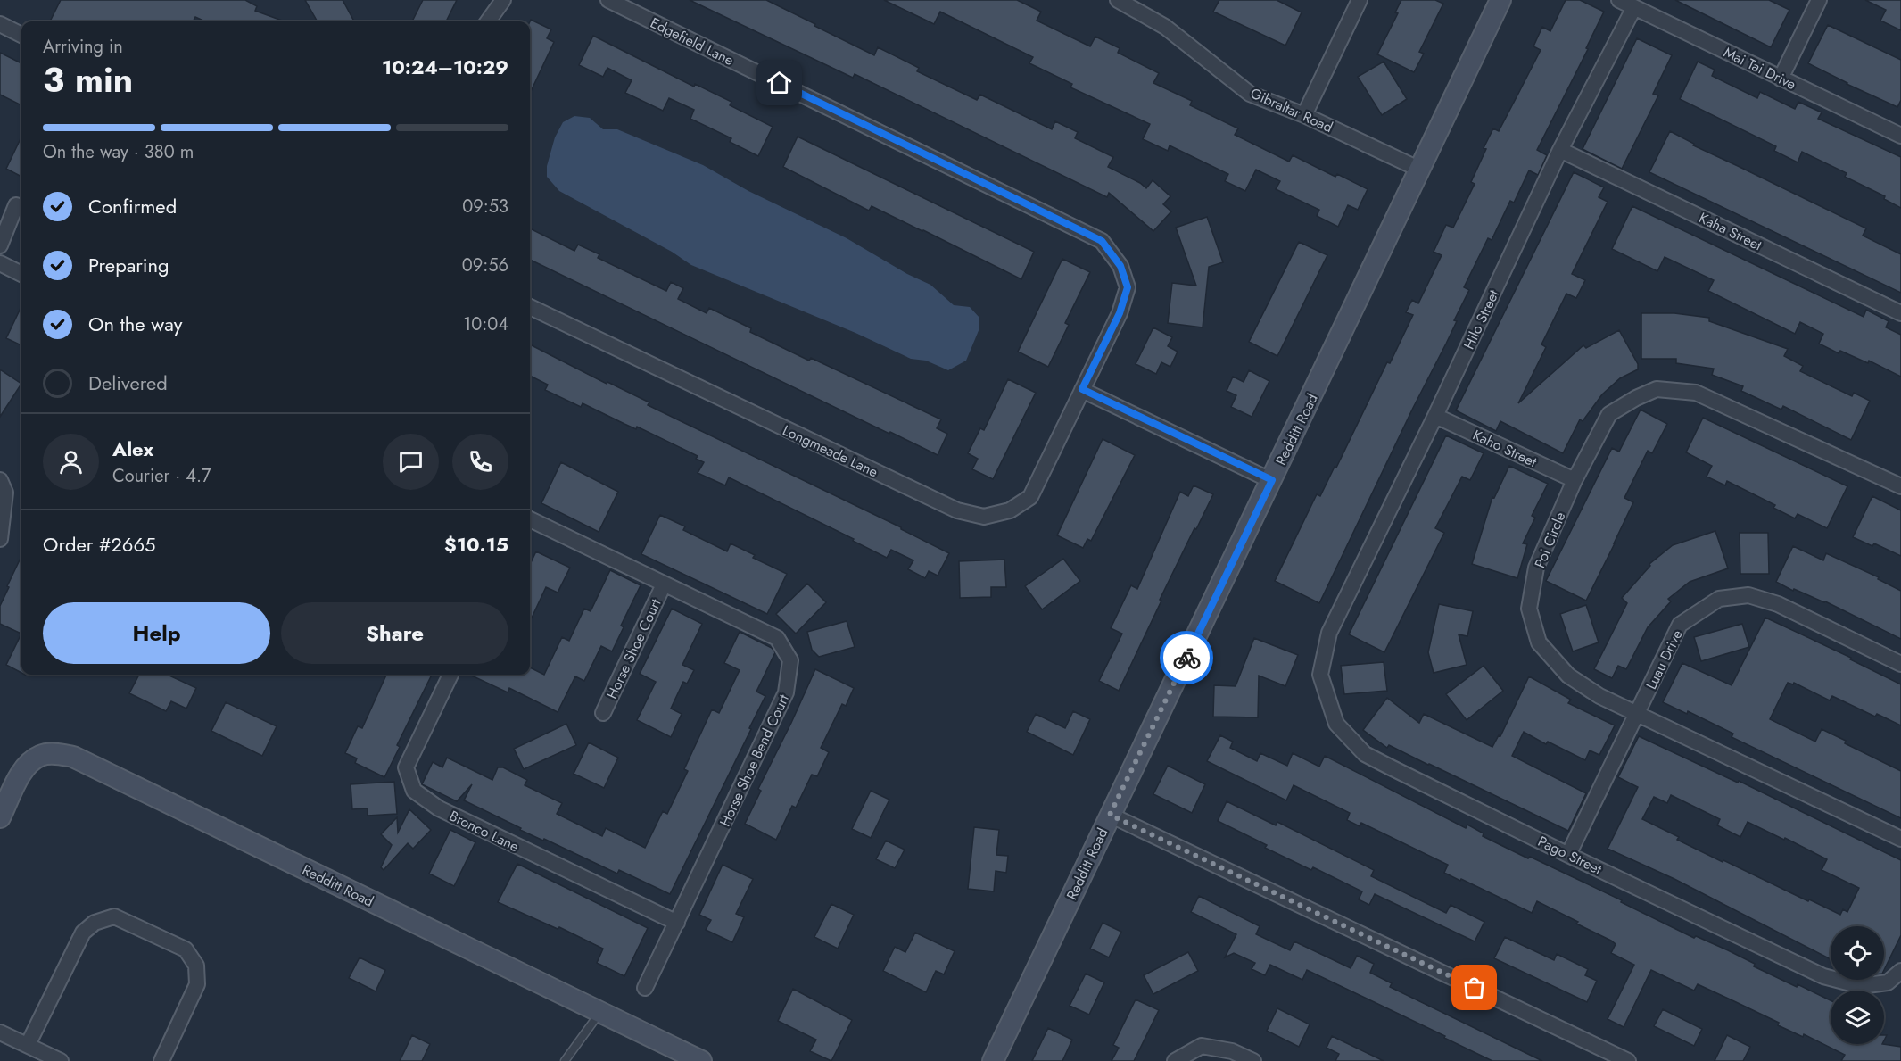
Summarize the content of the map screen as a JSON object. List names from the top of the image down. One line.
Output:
{"streets":{"street":["Edgefield Lane","Mai Tai Drive","Gibraltar Road","Kaha Street","Hilo Street","Redditt Road","Kaho Street","Longmeade Lane","Poi Circle","Horse Shoe Court","Luau Drive","Horse Shoe Bend Court","Bronco Lane","Pago Street"]},"crossings":[["Edgefield Lane","Longmeade Lane"],["Mai Tai Drive","Hilo Street"],["Gibraltar Road","Redditt Road"],["Kaha Street","Hilo Street"],["Hilo Street","Kaho Street"],["Hilo Street","Pago Street"],["Kaho Street","Poi Circle"],["Poi Circle","Luau Drive"],["Horse Shoe Court","Horse Shoe Bend Court"],["Luau Drive","Pago Street"],["Horse Shoe Bend Court","Bronco Lane"]],"page":{"heading":["3 min","Arriving in","10:24–10:29"],"panel":["Alex","Courier · 4.7","Order #2665","$10.15"],"bar":"On the way · 380 m","list":[["Confirmed","09:53"],["Preparing","09:56"],["On the way","10:04"],"Delivered"],"buttons":["Help","Share"]}}
